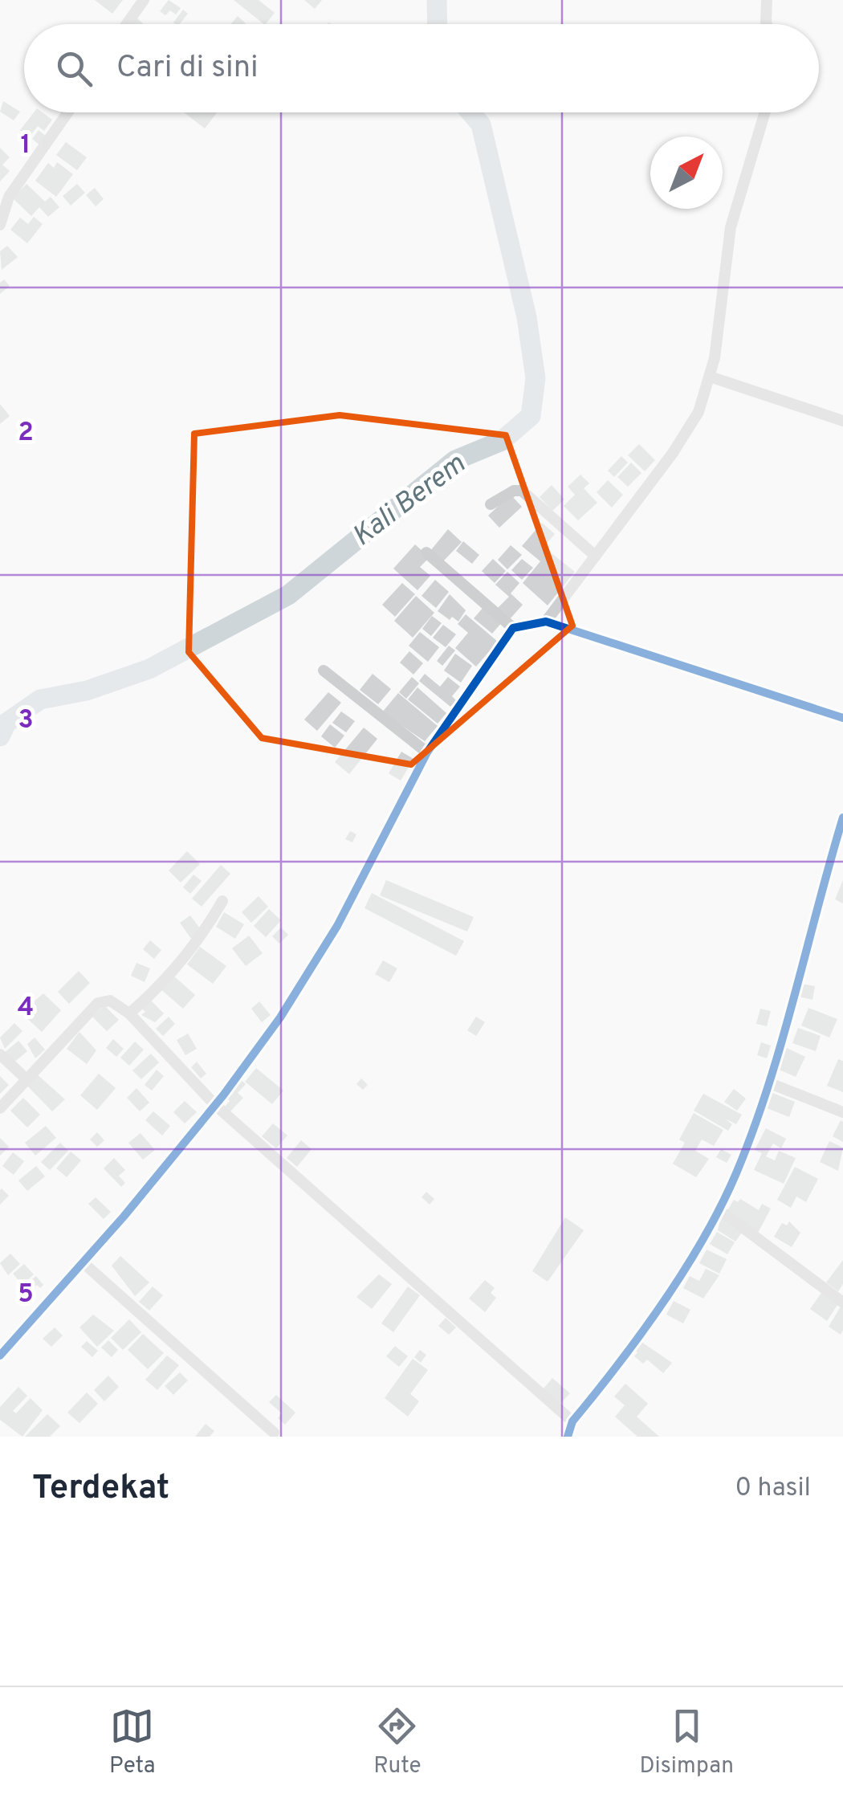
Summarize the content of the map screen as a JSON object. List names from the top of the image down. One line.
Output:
{"water":["Kali Berem"],"north":"top right","page":{"search":"Cari di sini","heading":["Terdekat","0 hasil"],"nav":["Peta","Rute","Disimpan"]},"grid":{"rows":["1","2","3","4","5"]}}
